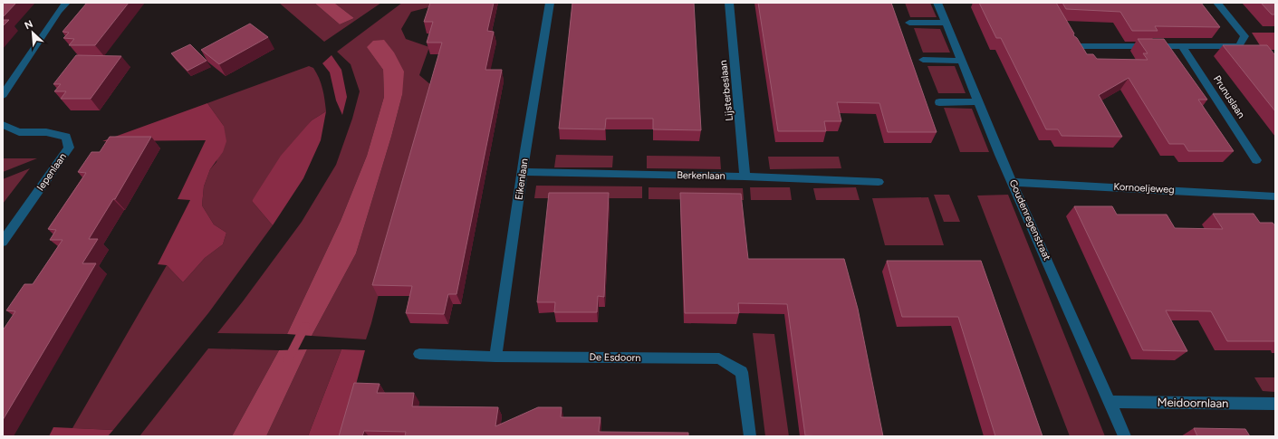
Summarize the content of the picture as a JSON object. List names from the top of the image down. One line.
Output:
{"streets":{"street":["Lijsterbeslaan","Prunuslaan","Iepenlaan","Berkenlaan","Eikenlaan","Kornoeljeweg","Goudenregenstraat","De Esdoorn","Meidoornlaan"]},"crossings":[["Lijsterbeslaan","Berkenlaan"],["Berkenlaan","Eikenlaan"],["Eikenlaan","De Esdoorn"],["Kornoeljeweg","Goudenregenstraat"],["Goudenregenstraat","Meidoornlaan"]],"north":"top left"}
